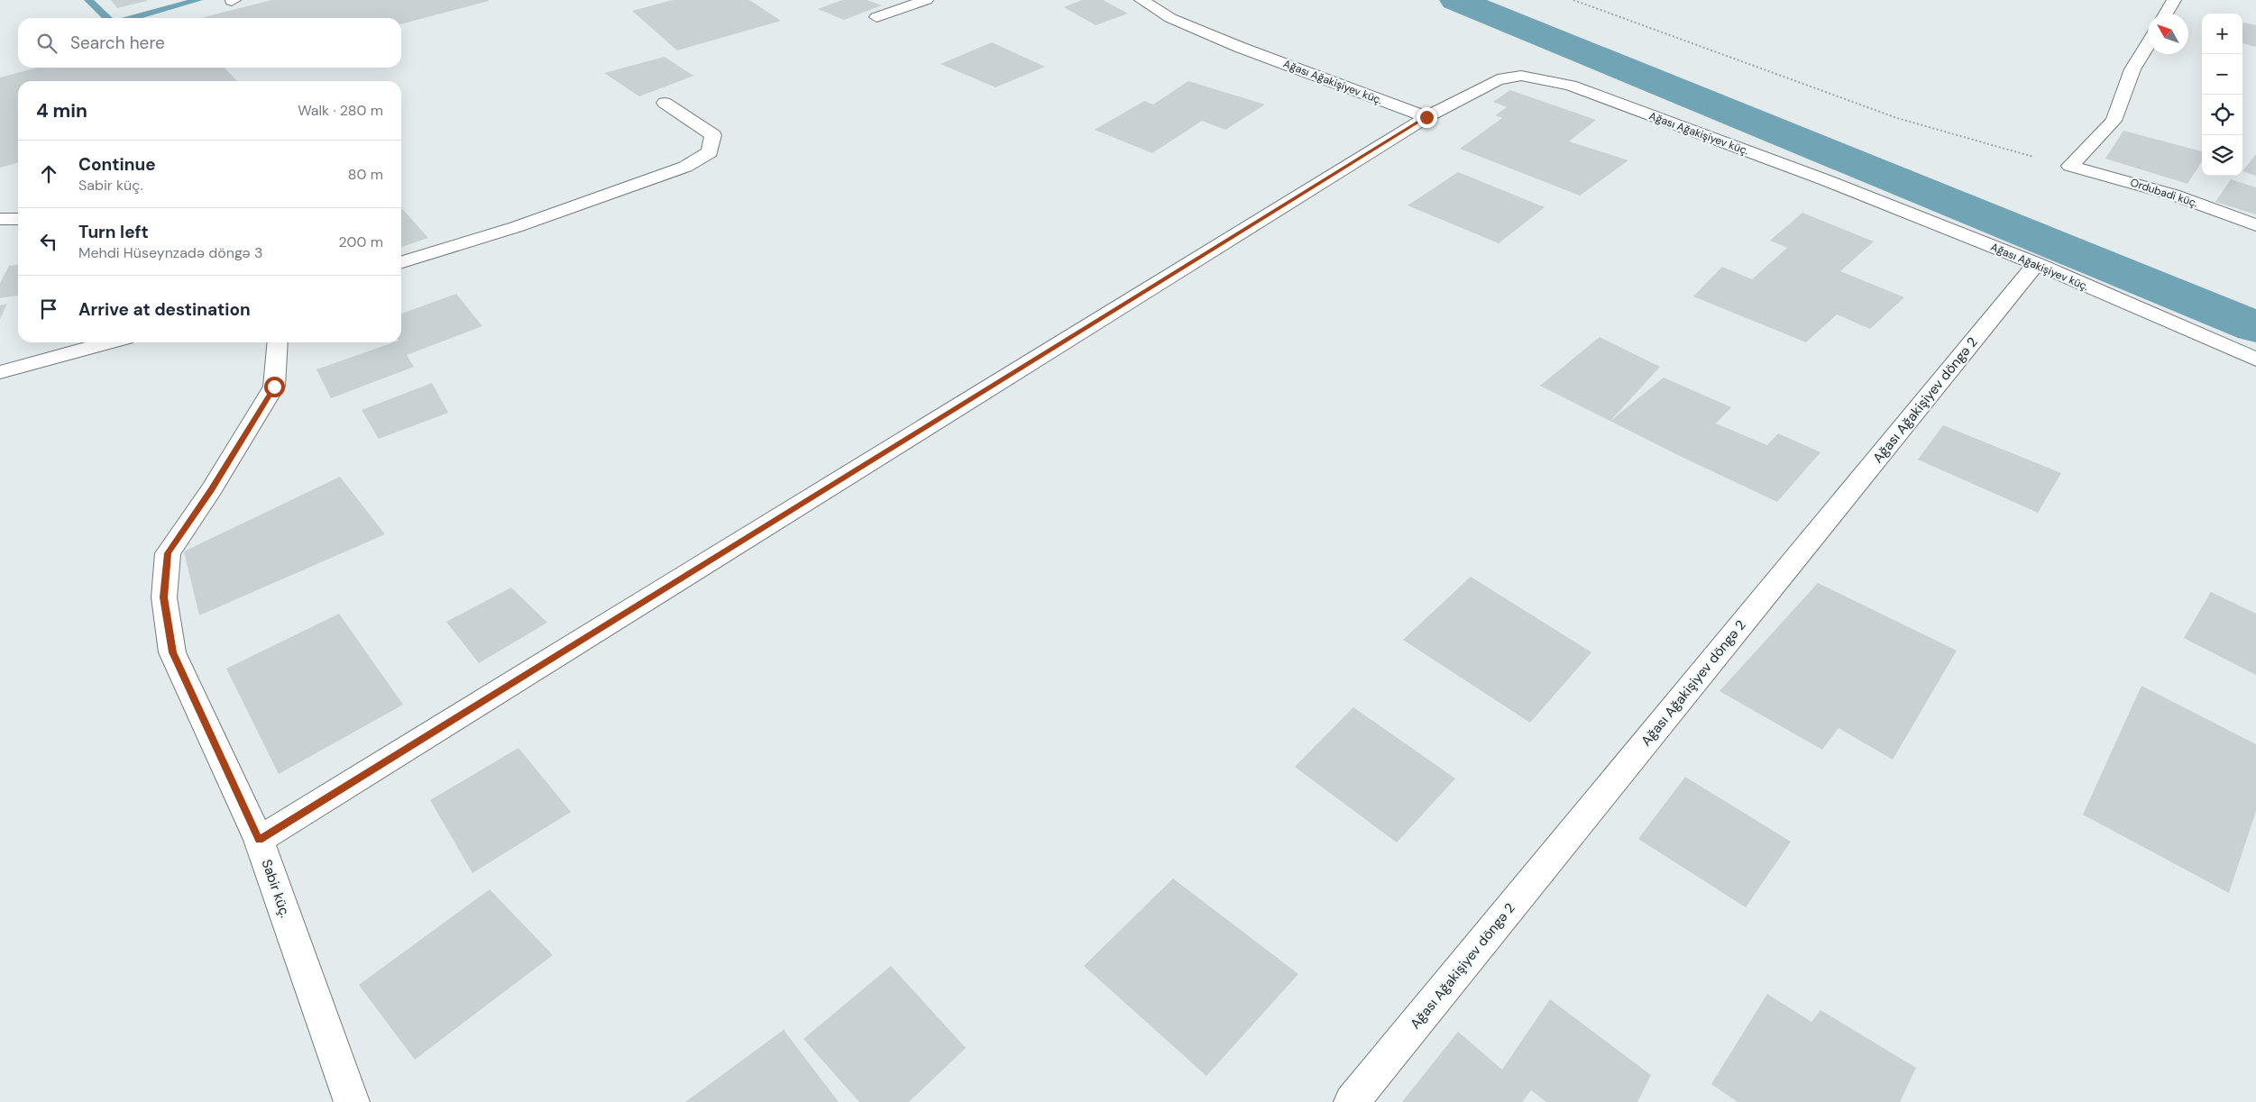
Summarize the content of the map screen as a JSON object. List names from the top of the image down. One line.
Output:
{"streets":{"street":["Ağası Ağakişiyev küç.","Ordubadi küç.","Ağası Ağakişiyev döngə 2","Sabir küç."]},"crossings":[["Ağası Ağakişiyev küç.","Ağası Ağakişiyev döngə 2"]],"north":"top left","page":{"map_buttons":["+","−"],"search":"Search here","heading":["4 min","Walk · 280 m"],"list":[["Continue","Sabir küç.","80 m"],["Turn left","Mehdi Hüseynzadə döngə 3","200 m"],"Arrive at destination"]}}
